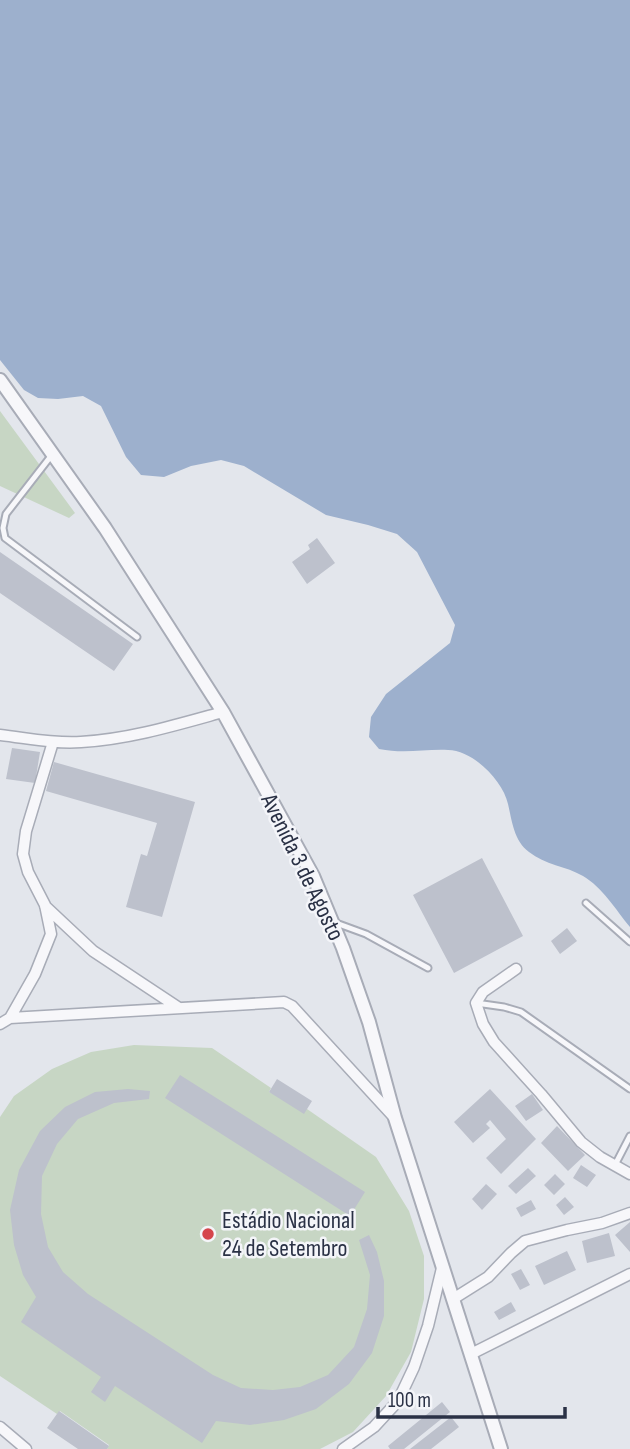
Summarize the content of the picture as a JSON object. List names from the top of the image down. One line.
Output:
{"streets":{"street":["Avenida 3 de Agosto"]},"places":["Estádio Nacional 24 de Setembro"],"scale_bar":"100 m"}
